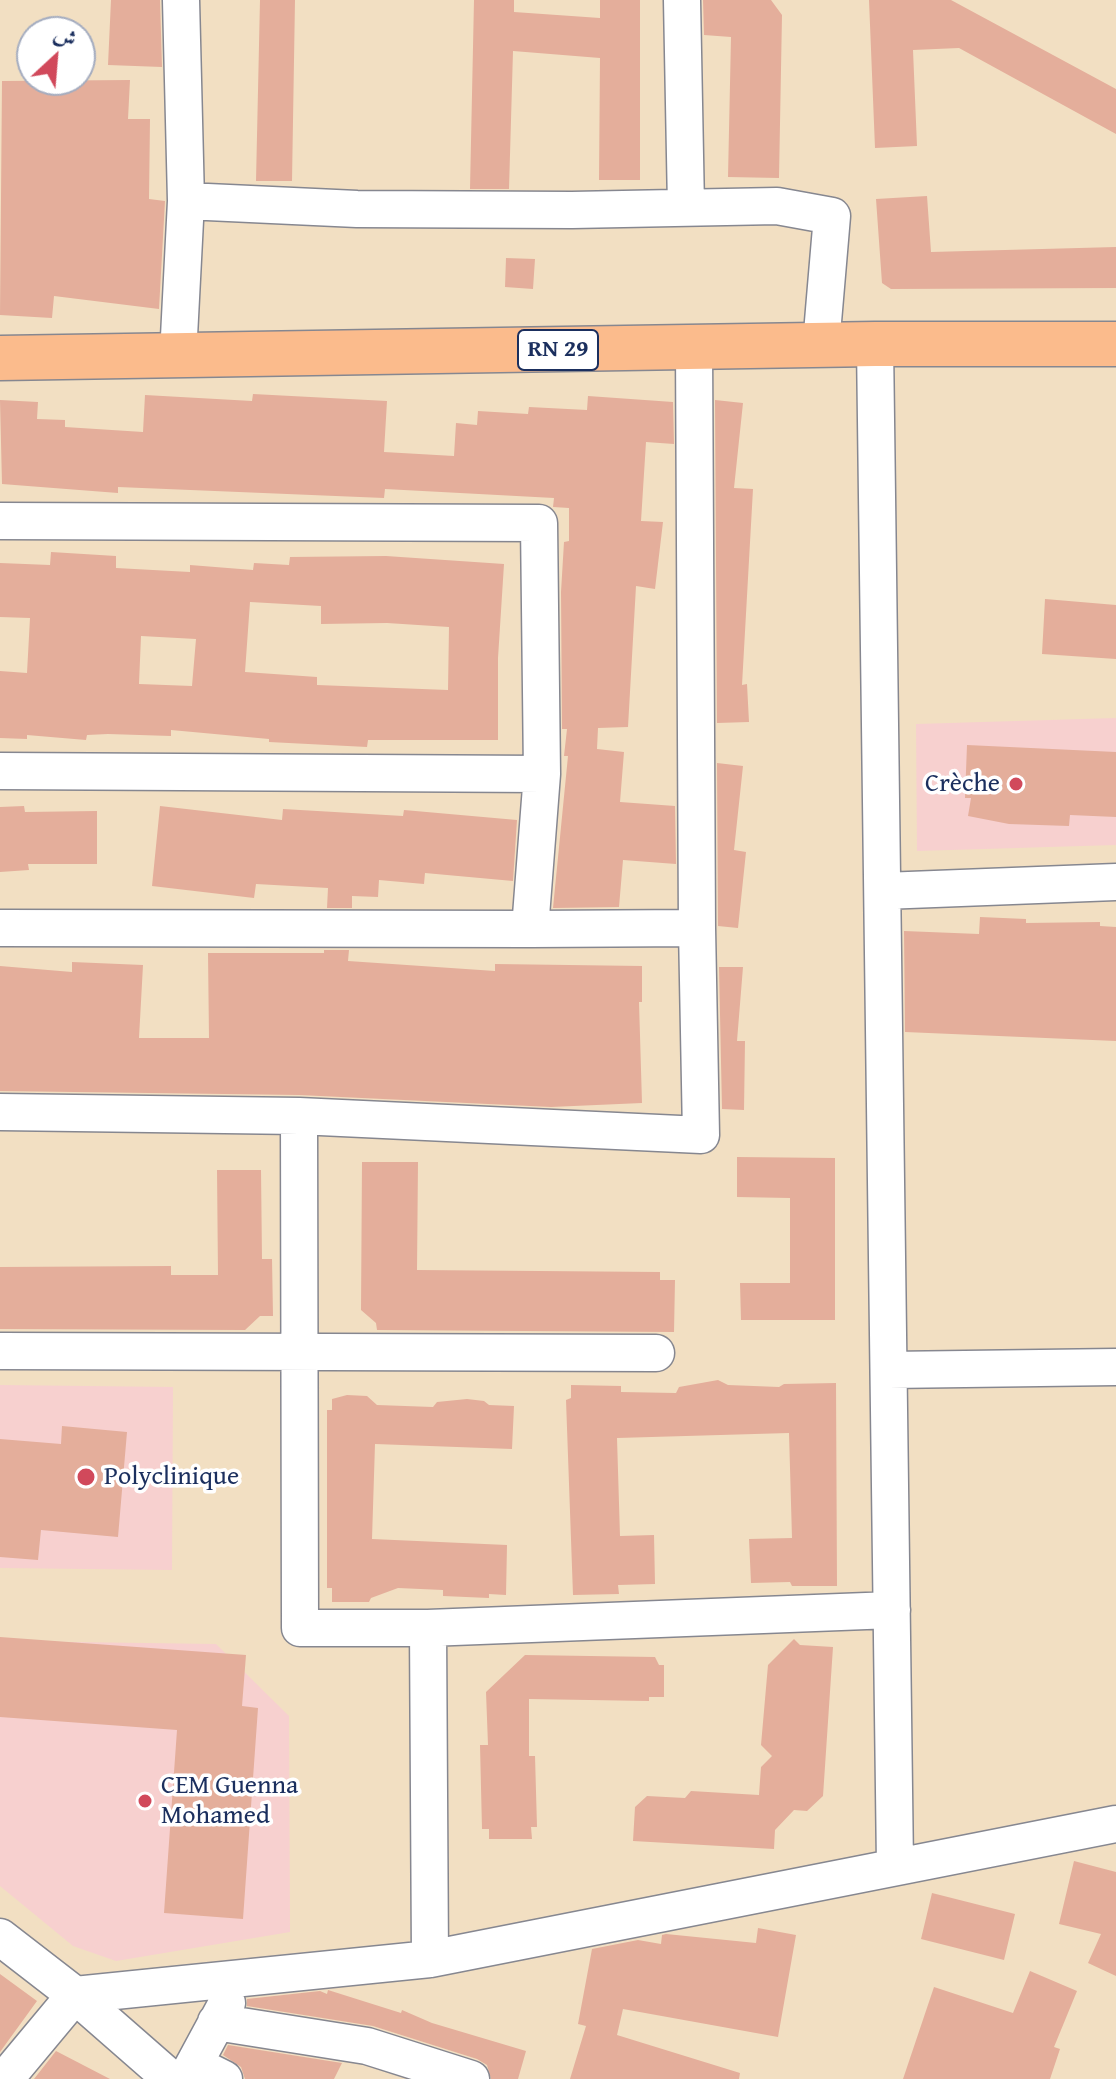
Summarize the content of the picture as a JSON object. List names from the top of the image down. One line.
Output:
{"streets":{"main road":["RN 29"]},"places":["Crèche","Polyclinique","CEM Guenna Mohamed"],"north":"top right"}
